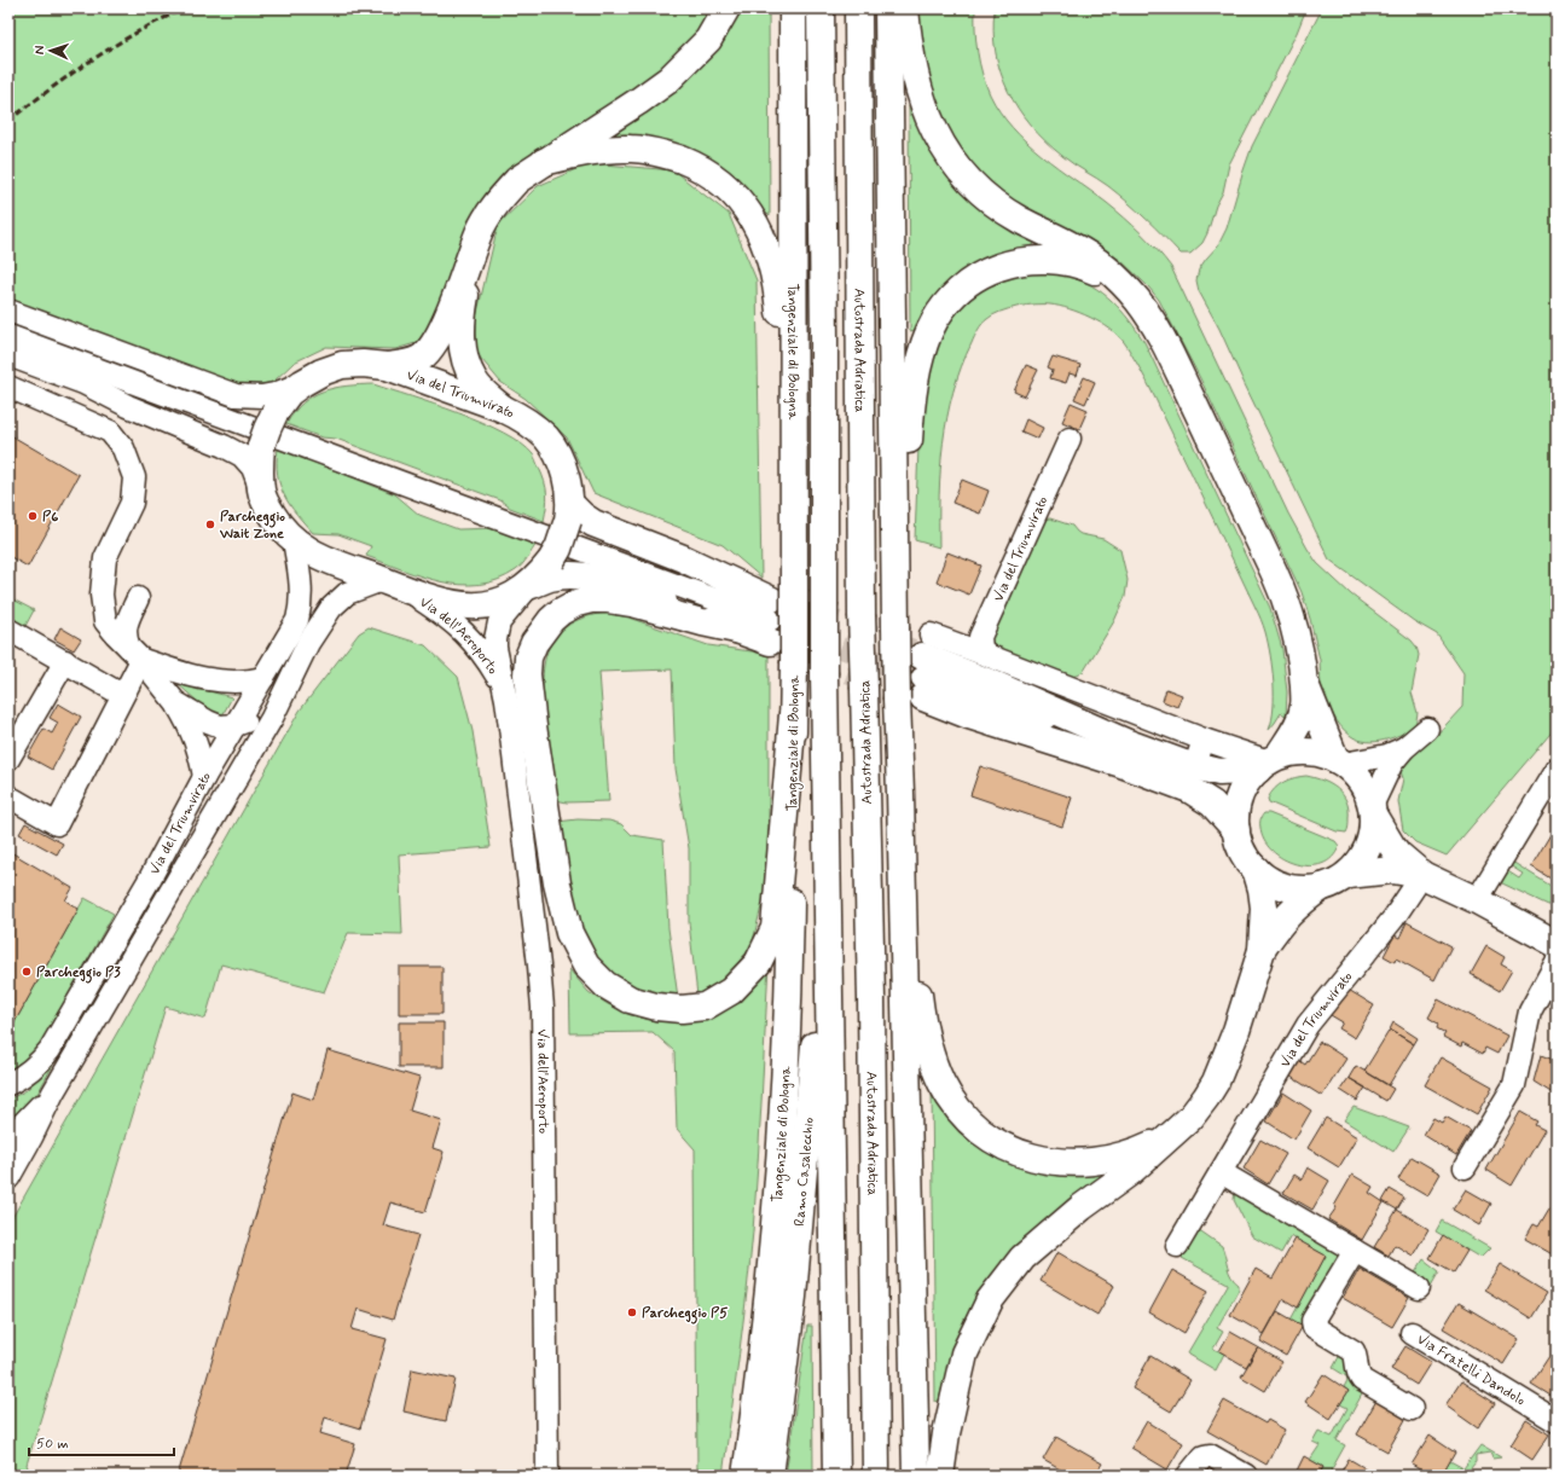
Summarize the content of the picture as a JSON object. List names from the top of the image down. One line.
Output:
{"streets":{"main road":["Autostrada Adriatica","Tangenziale di Bologna","Via del Triumvirato","Ramo Casalecchio"],"street":["Via dell'Aeroporto","Via Fratelli Dandolo"]},"crossings":[["Via del Triumvirato","Via dell'Aeroporto"]],"places":["P6","Parcheggio Wait Zone","Parcheggio P3","Parcheggio P5"],"scale_bar":"50 m","north":"left"}
